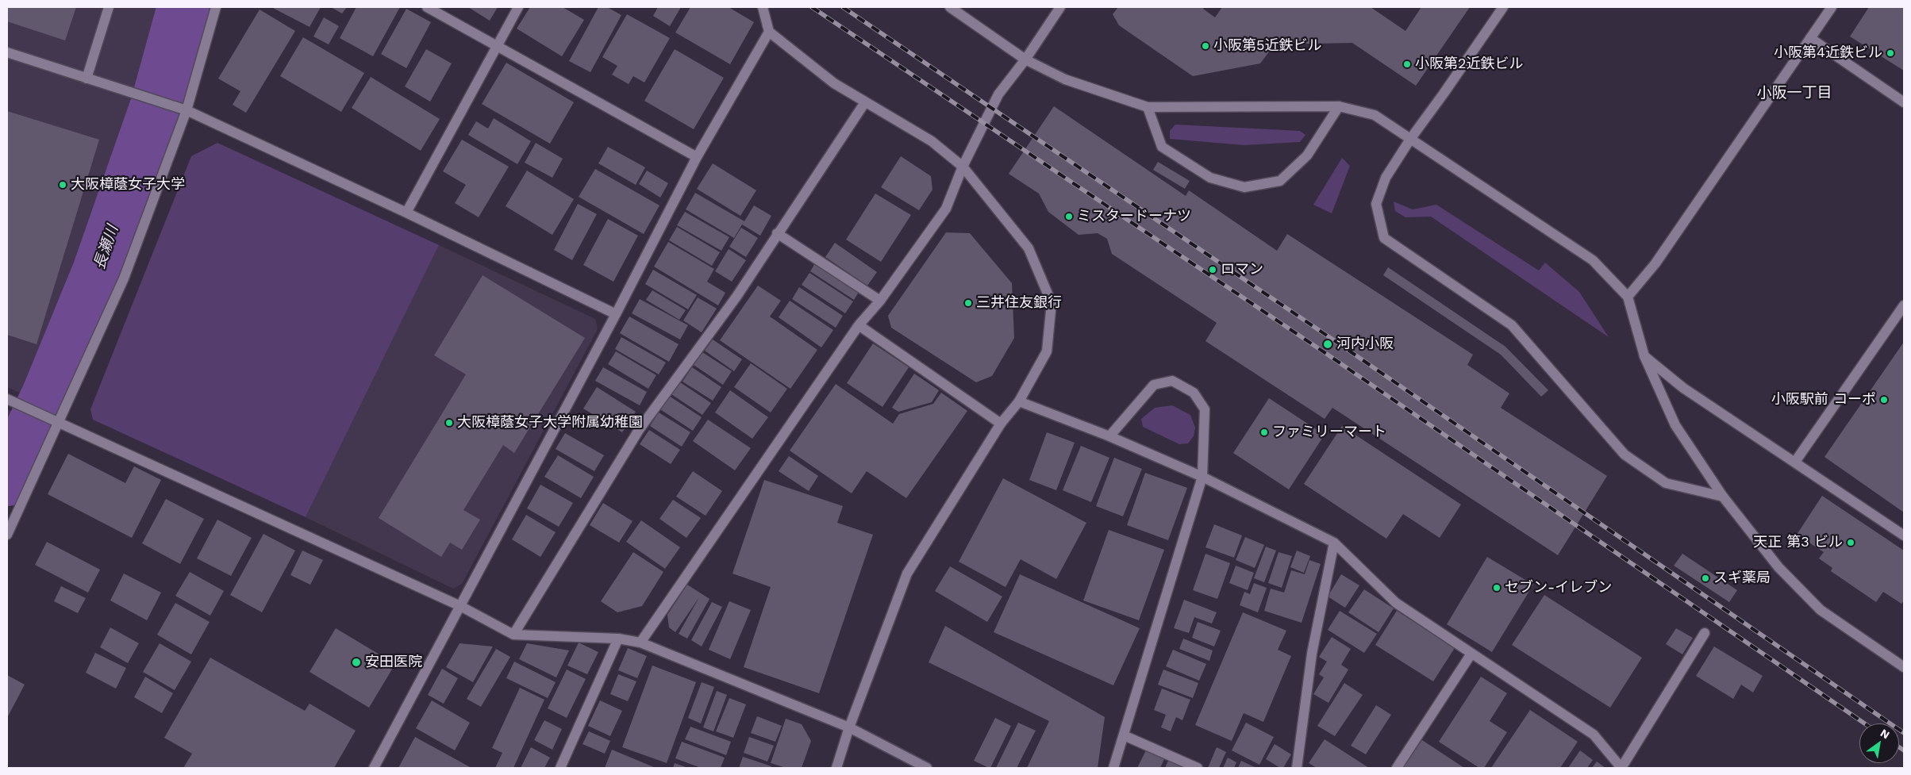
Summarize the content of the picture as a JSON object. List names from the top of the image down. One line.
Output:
{"districts":["小阪一丁目"],"water":["長瀬川"],"places":["小阪第5近鉄ビル","小阪第4近鉄ビル","小阪第2近鉄ビル","大阪樟蔭女子大学","ミスタードーナツ","ロマン","三井住友銀行","河内小阪","小阪駅前 コーポ","大阪樟蔭女子大学附属幼稚園","ファミリーマート","天正 第3 ビル","スギ薬局","セブン-イレブン","安田医院"],"north":"top right"}
